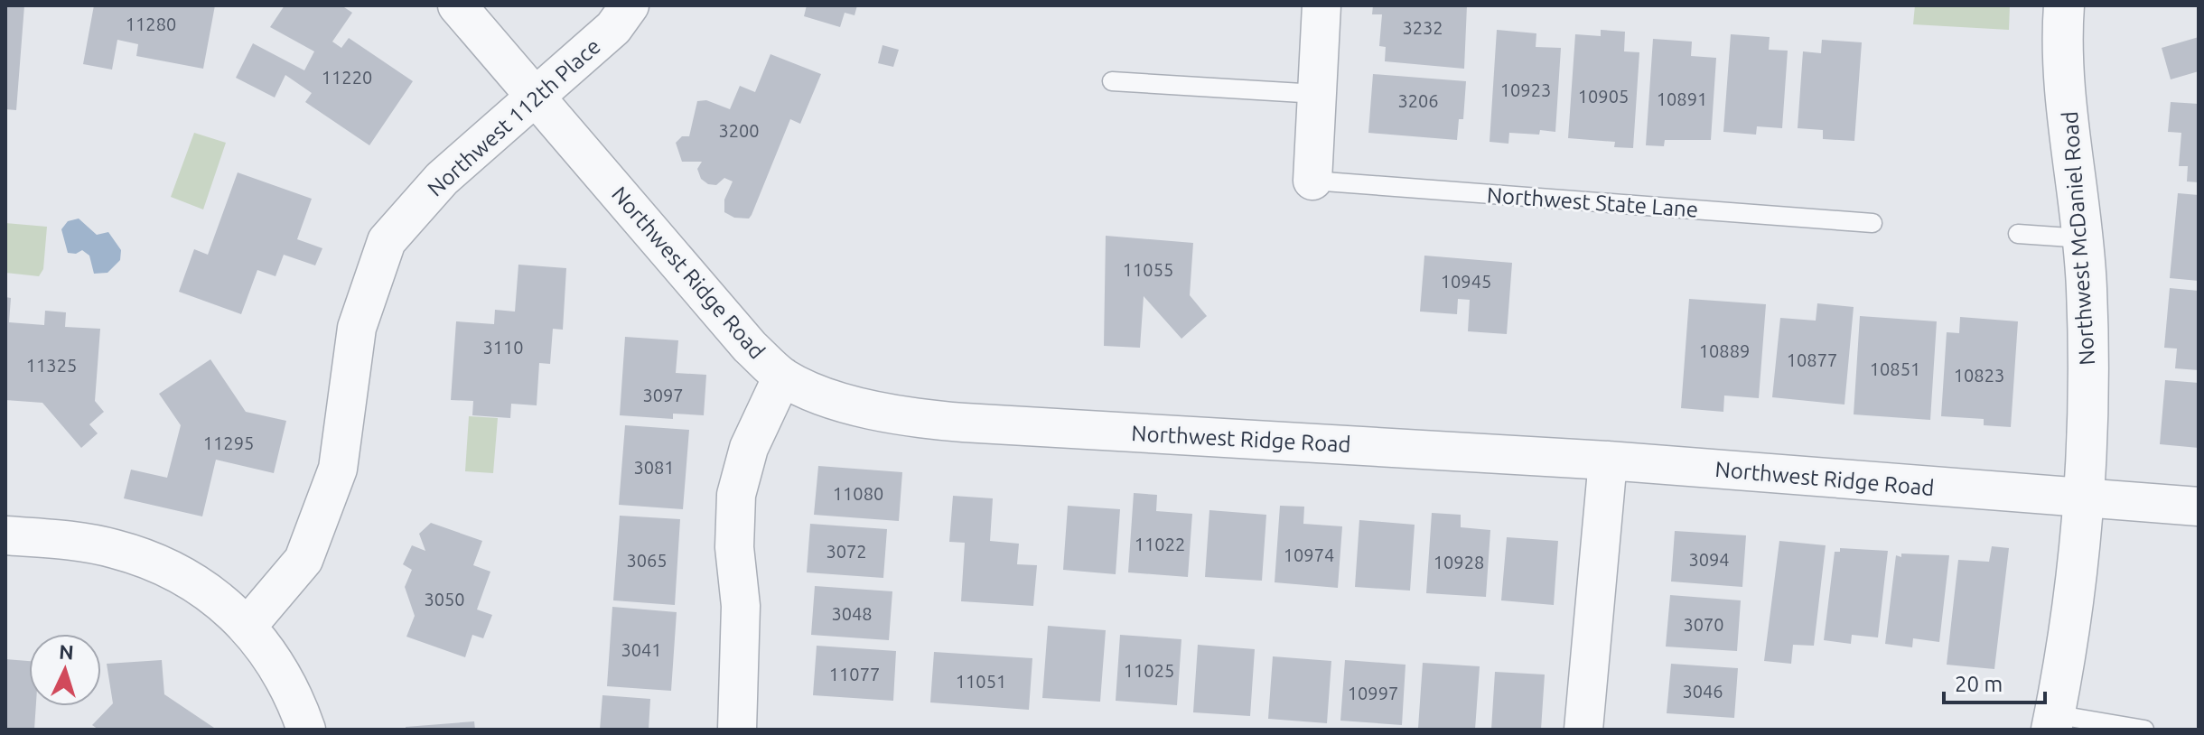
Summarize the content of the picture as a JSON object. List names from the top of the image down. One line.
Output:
{"streets":{"street":["Northwest 112th Place","Northwest McDaniel Road","Northwest Ridge Road"],"lane":["Northwest State Lane"]},"crossings":[["Northwest 112th Place","Northwest Ridge Road"],["Northwest McDaniel Road","Northwest Ridge Road"]],"house_numbers":["11280","3232","11220","10923","10905","10891","3206","3200","11055","10945","3110","10889","10877","11325","10851","10823","3097","11295","3081","11080","11022","3072","10974","3094","3065","10928","3050","3048","3070","3041","11025","11077","11051","3046","10997"],"scale_bar":"20 m","north":"top"}
